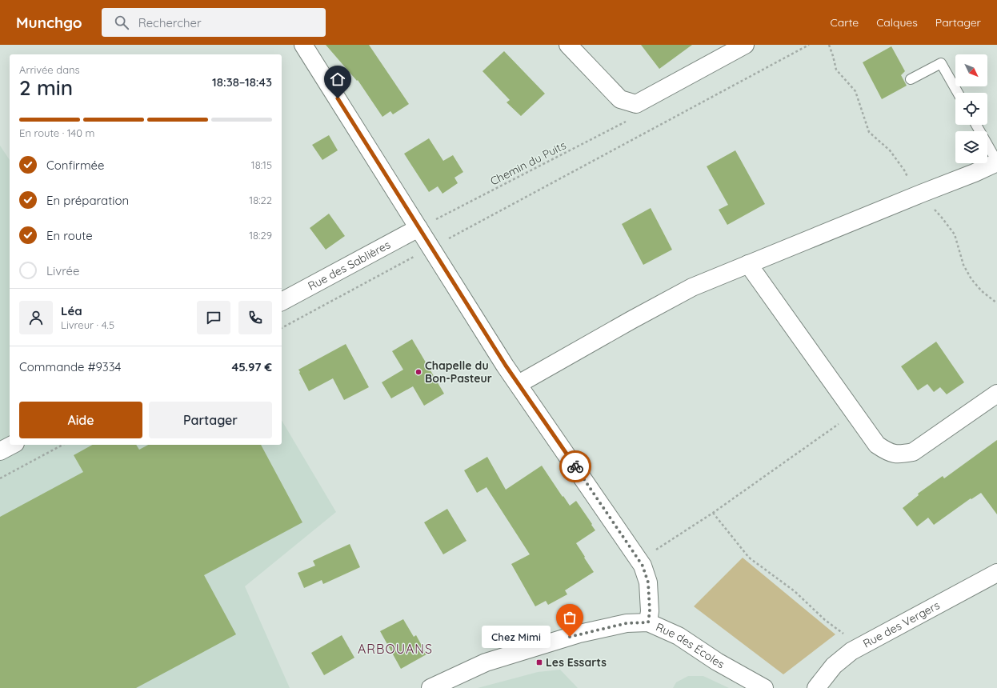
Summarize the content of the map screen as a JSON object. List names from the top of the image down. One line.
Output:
{"streets":{"street":["Rue des Sablières","Rue des Vergers","Rue des Écoles"],"path":["Chemin du Puits"]},"crossings":[["Chemin du Puits","Rue des Sablières"]],"districts":["ARBOUANS"],"places":{"other":["Chapelle du Bon-Pasteur","Chez Mimi"],"transit":["Les Essarts"]},"north":"bottom right","page":{"header":"Munchgo","search":"Rechercher","nav":["Carte","Calques","Partager"],"heading":["2 min","Arrivée dans","18:38–18:43"],"panel":["Léa","Livreur · 4.5","Commande #9334","45.97 €"],"bar":"En route · 140 m","list":[["Confirmée","18:15"],["En préparation","18:22"],["En route","18:29"],"Livrée"],"buttons":["Aide","Partager"],"bubble":"Chez Mimi"}}
